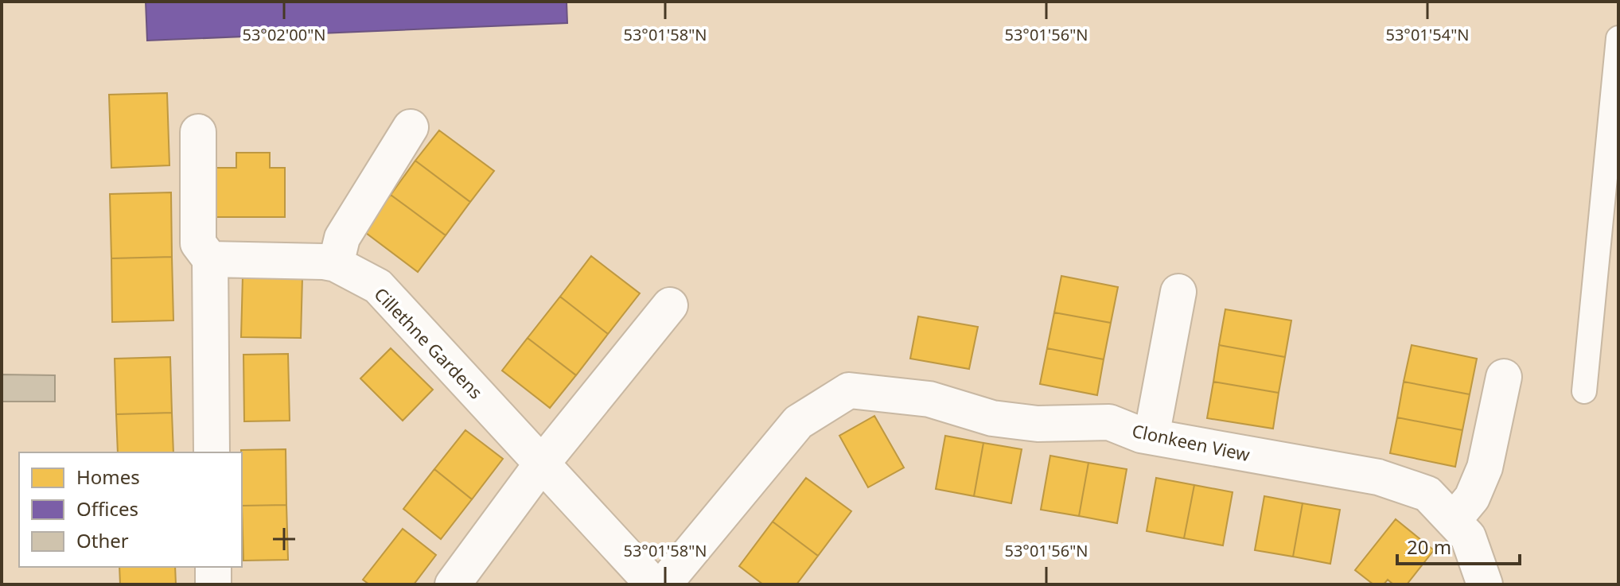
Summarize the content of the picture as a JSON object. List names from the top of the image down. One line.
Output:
{"streets":{"street":["Cillethne Gardens","Clonkeen View"]},"legend":["Homes","Offices","Other"],"scale_bar":"20 m","coordinates":["53°02'00\"N","53°01'58\"N","53°01'56\"N","53°01'54\"N"]}
